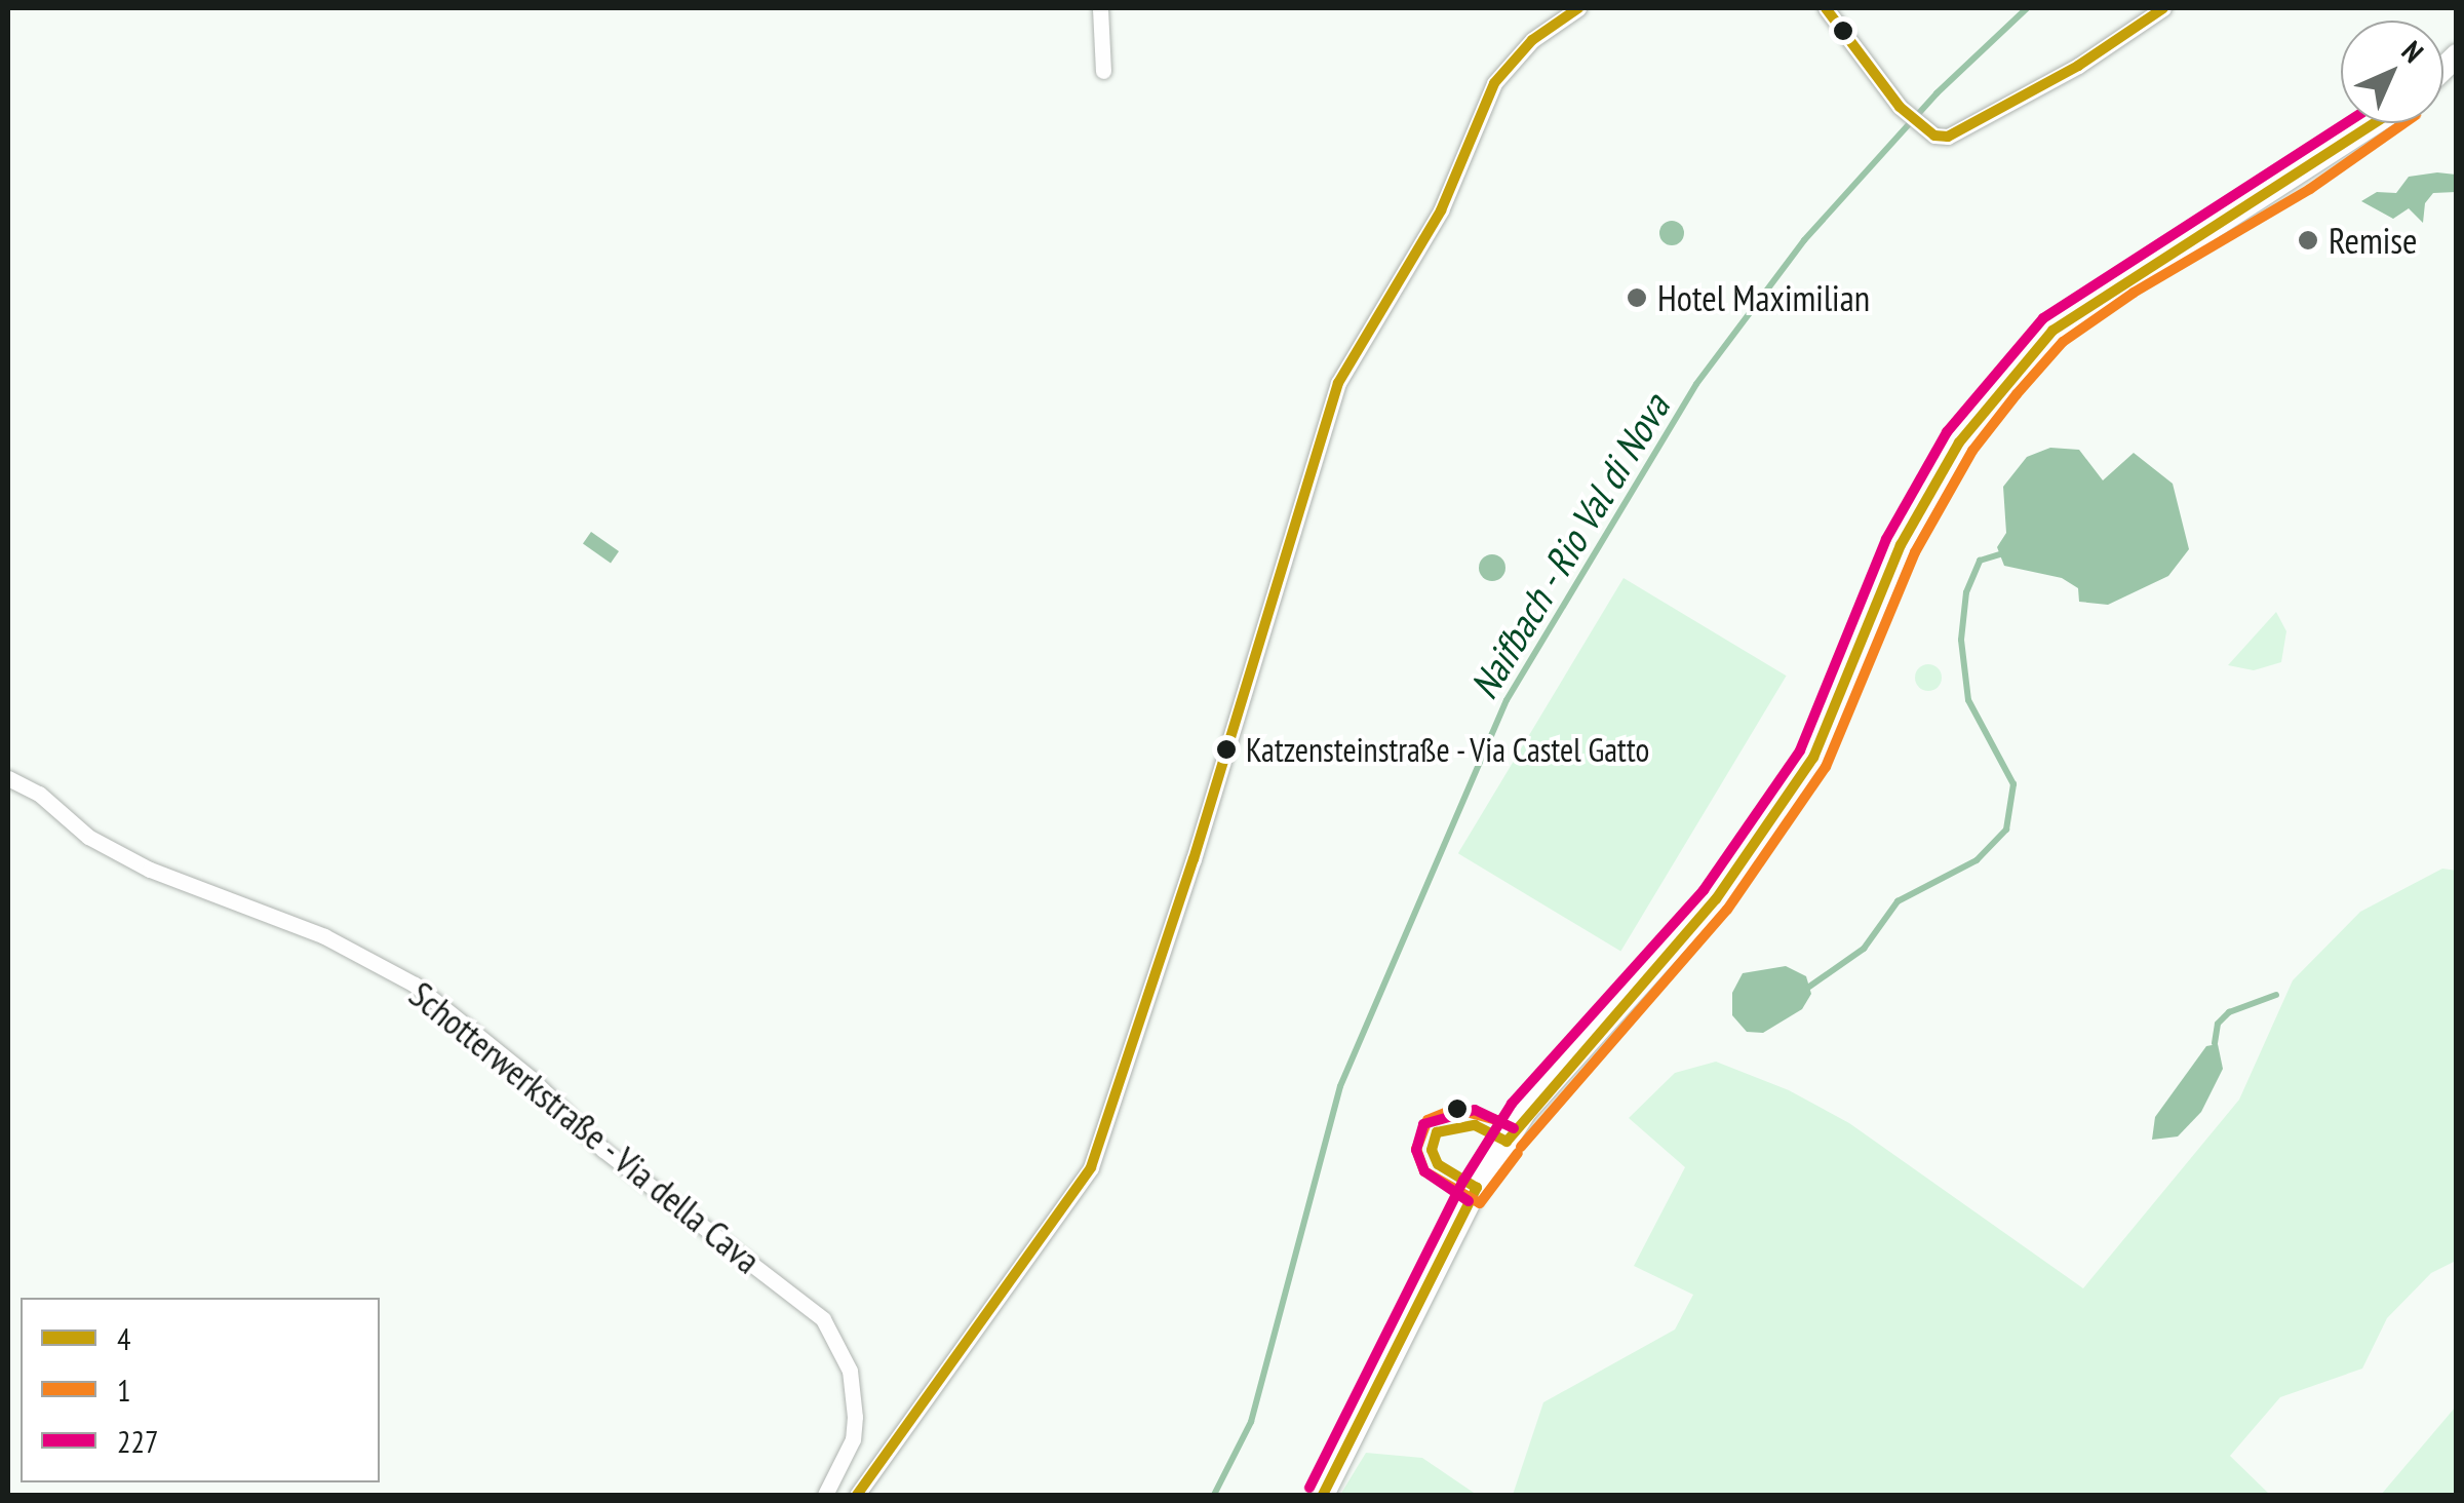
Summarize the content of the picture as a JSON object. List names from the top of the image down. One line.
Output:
{"streets":{"street":["Schotterwerkstraße - Via della Cava"]},"water":["Naifbach - Rio Val di Nova"],"places":["Remise","Hotel Maximilian","Katzensteinstraße - Via Castel Gatto"],"lines":["transit line 4","transit line 1","transit line 227"],"legend":["4","1","227"],"north":"top right"}
